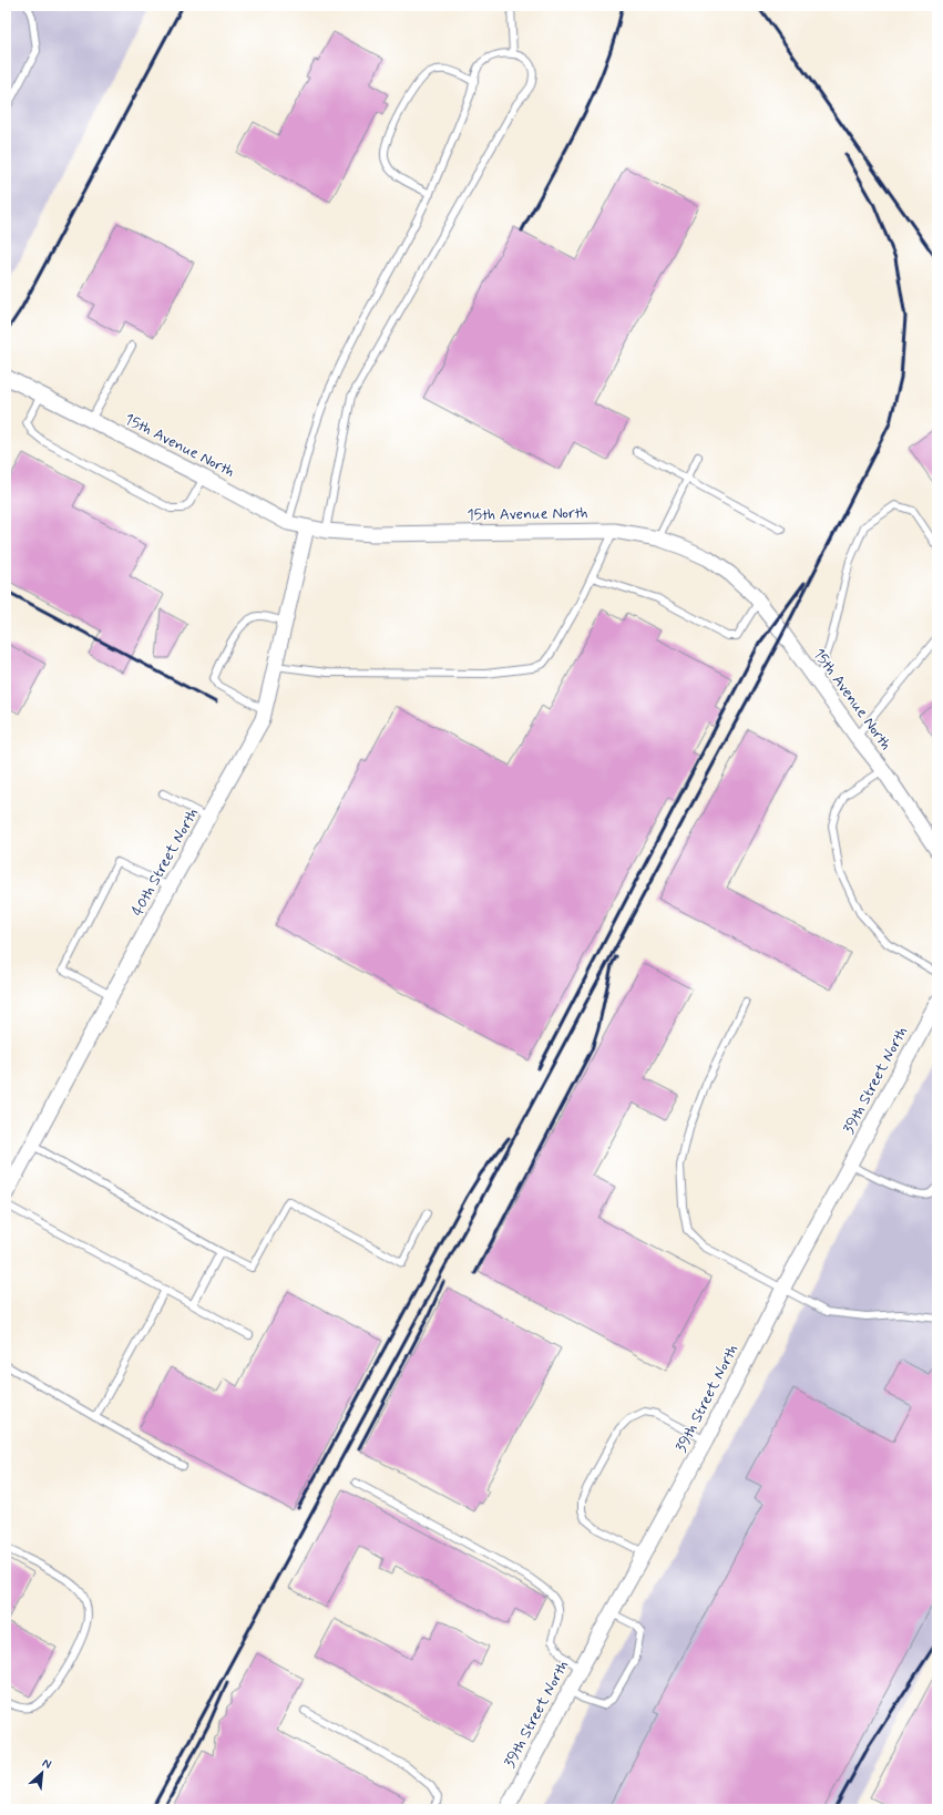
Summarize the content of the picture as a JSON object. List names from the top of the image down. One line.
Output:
{"streets":{"street":["15th Avenue North","40th Street North","39th Street North"]},"crossings":[["15th Avenue North","40th Street North"]],"north":"top right"}
